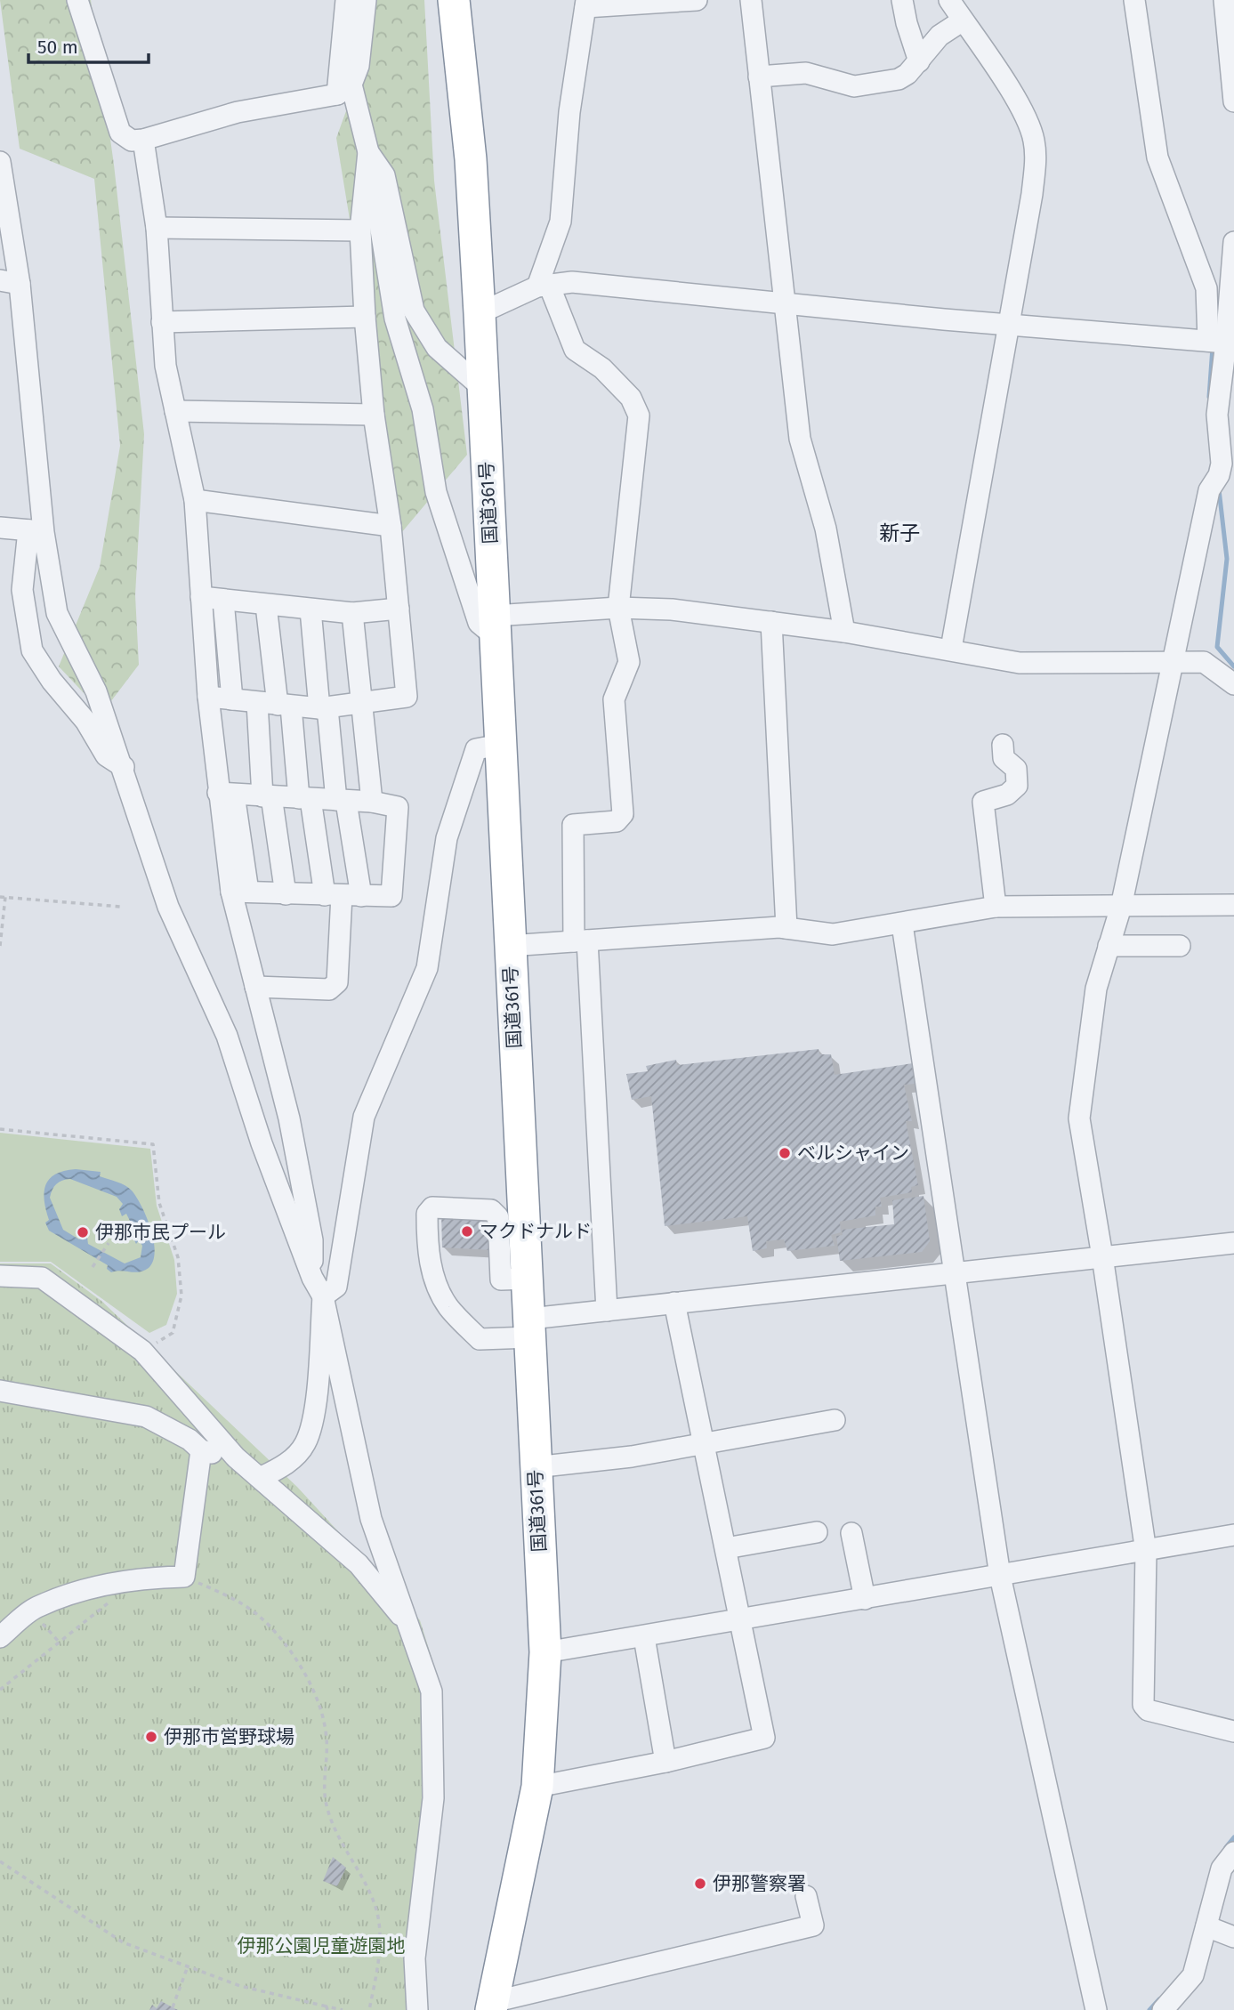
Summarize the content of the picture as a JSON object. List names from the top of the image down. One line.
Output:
{"streets":{"highway":["国道361号"]},"districts":["新子"],"parks":["伊那公園児童遊園地"],"places":["ベルシャイン","マクドナルド","伊那市民プール","伊那市営野球場","伊那警察署"],"scale_bar":"50 m"}
